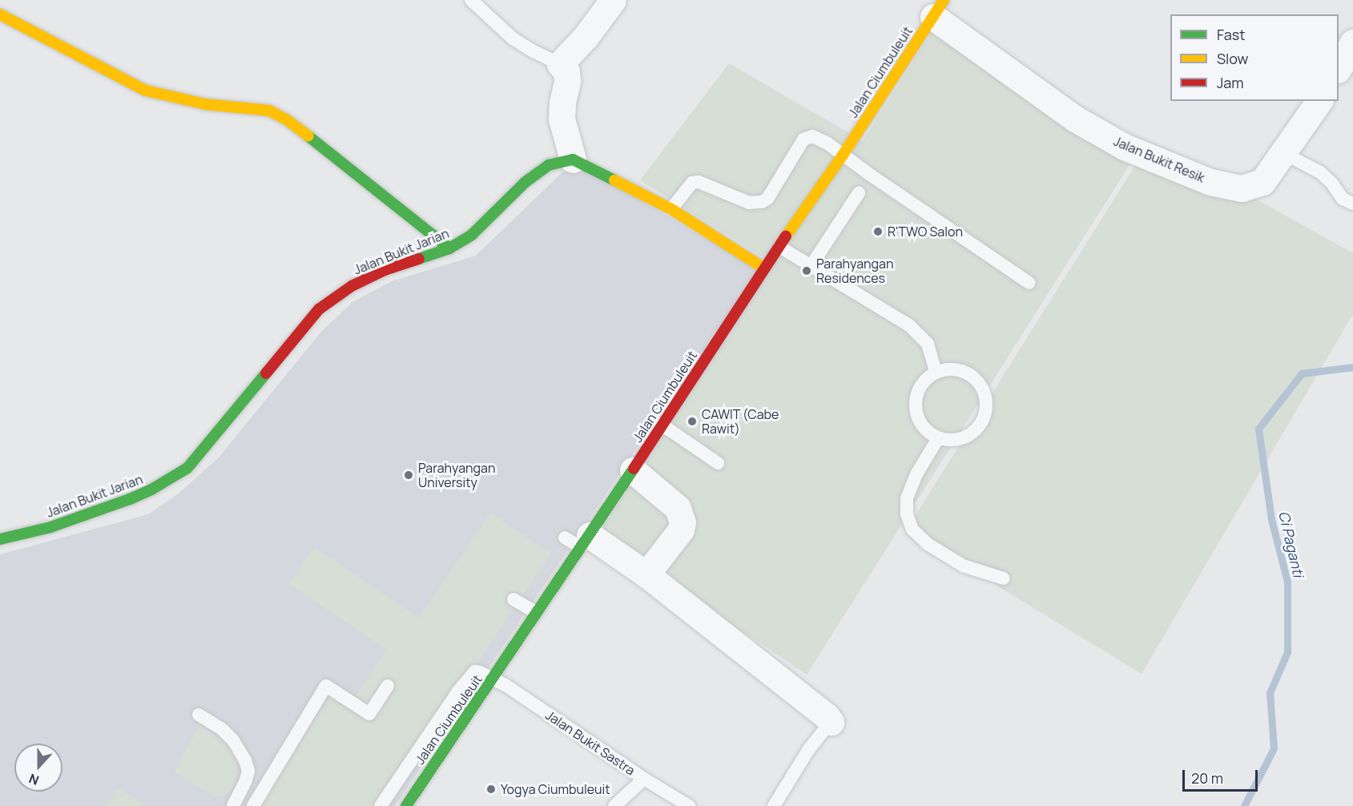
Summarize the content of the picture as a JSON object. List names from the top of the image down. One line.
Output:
{"streets":{"street":["Jalan Ciumbuleuit","Jalan Bukit Resik","Jalan Bukit Jarian"],"lane":["Jalan Bukit Sastra"]},"crossings":[["Jalan Ciumbuleuit","Jalan Bukit Resik"],["Jalan Ciumbuleuit","Jalan Bukit Sastra"]],"water":["Ci Paganti"],"places":["R'TWO Salon","Parahyangan Residences","CAWIT (Cabe Rawit)","Parahyangan University","Yogya Ciumbuleuit"],"legend":["Fast","Slow","Jam"],"scale_bar":"20 m","north":"bottom"}
